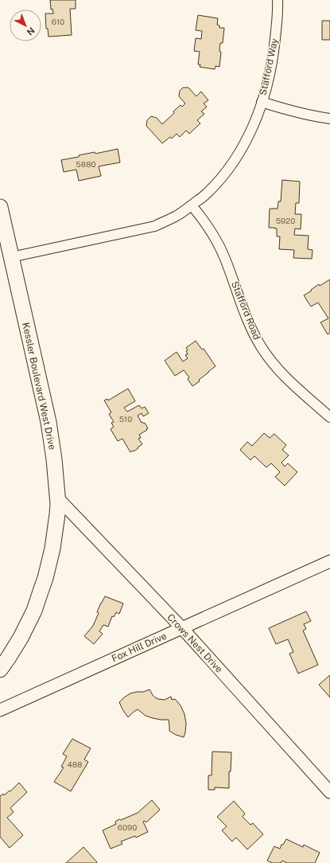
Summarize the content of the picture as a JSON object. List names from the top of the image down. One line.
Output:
{"streets":{"main road":["Kessler Boulevard West Drive"],"street":["Stafford Way","Stafford Road","Crows Nest Drive","Fox Hill Drive"]},"crossings":[["Kessler Boulevard West Drive","Crows Nest Drive"],["Crows Nest Drive","Fox Hill Drive"]],"house_numbers":["610","5880","5920","510","488","6090"],"north":"bottom right"}
